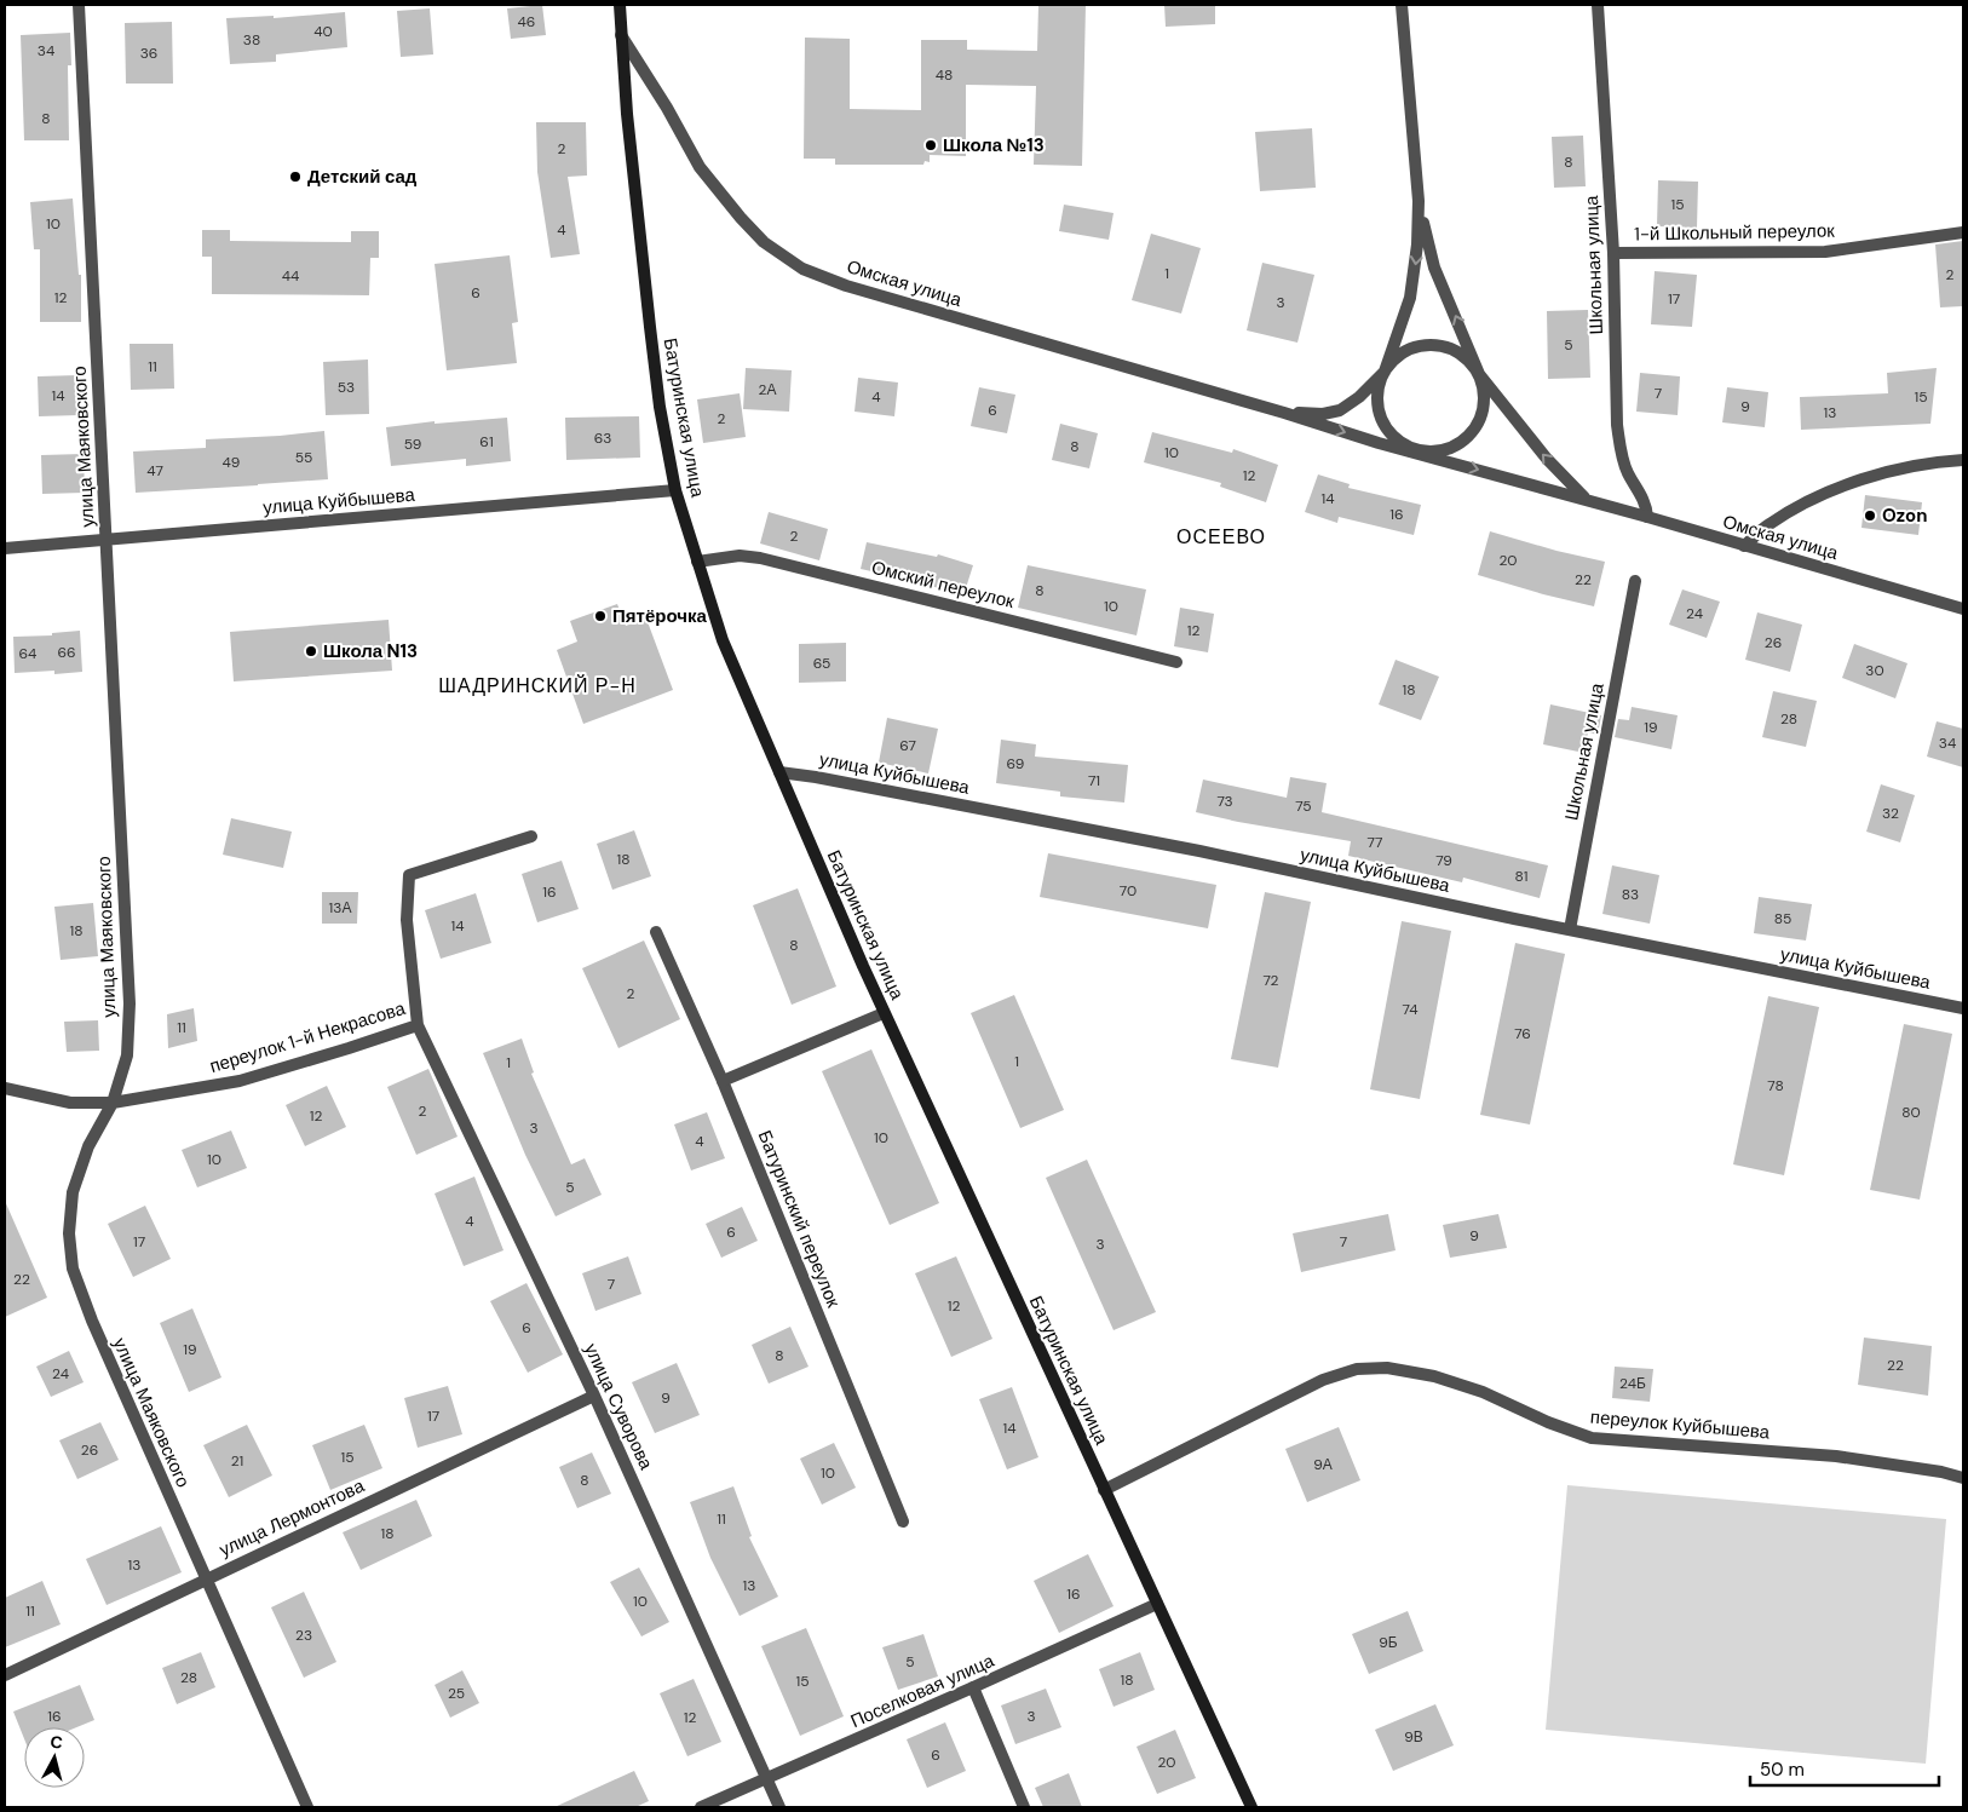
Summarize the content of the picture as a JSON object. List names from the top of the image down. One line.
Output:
{"streets":{"main road":["Батуринская улица"],"street":["1-й Школьный переулок","Школьная улица","Омская улица","улица Маяковского","улица Куйбышева","Омский переулок","переулок 1-й Некрасова","Батуринский переулок","улица Суворова","переулок Куйбышева","улица Лермонтова","Поселковая улица"]},"crossings":[["1-й Школьный переулок","Школьная улица"],["Школьная улица","Омская улица"],["Школьная улица","улица Куйбышева"],["Омская улица","Батуринская улица"],["Батуринская улица","улица Куйбышева"],["Батуринская улица","Омский переулок"],["Батуринская улица","переулок Куйбышева"],["Батуринская улица","Поселковая улица"],["улица Маяковского","улица Куйбышева"],["улица Маяковского","переулок 1-й Некрасова"],["улица Маяковского","улица Лермонтова"],["переулок 1-й Некрасова","улица Суворова"],["улица Суворова","улица Лермонтова"],["улица Суворова","Поселковая улица"]],"districts":["ОСЕЕВО","ШАДРИНСКИЙ Р-Н"],"places":["Школа №13","Детский сад","Ozon","Пятёрочка","Школа N13"],"house_numbers":["46","40","38","34","36","48","8","2","8","15","10","4","1","2","44","6","12","17","3","5","11","53","2А","7","14","4","15","9","6","13","2","63","61","59","8","10","55","49","47","12","14","16","2","20","22","8","10","24","12","26","66","64","65","30","18","28","19","34","67","69","71","73","75","32","77","18","79","81","70","16","83","13А","85","14","18","8","72","2","74","11","76","1","1","78","2","80","12","3","10","4","10","5","4","6","9","17","7","3","22","7","12","6","19","8","22","24","24Б","9","17","14","26","15","21","9А","10","8","11","18","13","13","16","10","11","23","9Б","5","28","18","15","25","16","3","12","9В","6","20"],"scale_bar":"50 m","north":"top"}
